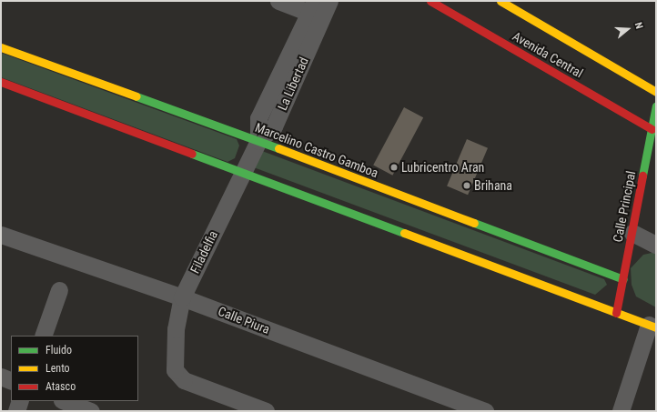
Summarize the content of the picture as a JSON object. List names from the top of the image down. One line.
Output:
{"streets":{"main road":["Avenida Central","Marcelino Castro Gamboa","Calle Principal"],"street":["La Libertad","Filadelfia","Calle Piura"]},"crossings":[["Avenida Central","Calle Principal"],["La Libertad","Marcelino Castro Gamboa"],["La Libertad","Filadelfia"],["Marcelino Castro Gamboa","Calle Principal"],["Marcelino Castro Gamboa","Filadelfia"],["Filadelfia","Calle Piura"]],"places":["Lubricentro Aran","Brihana"],"legend":["Fluido","Lento","Atasco"],"north":"right"}
